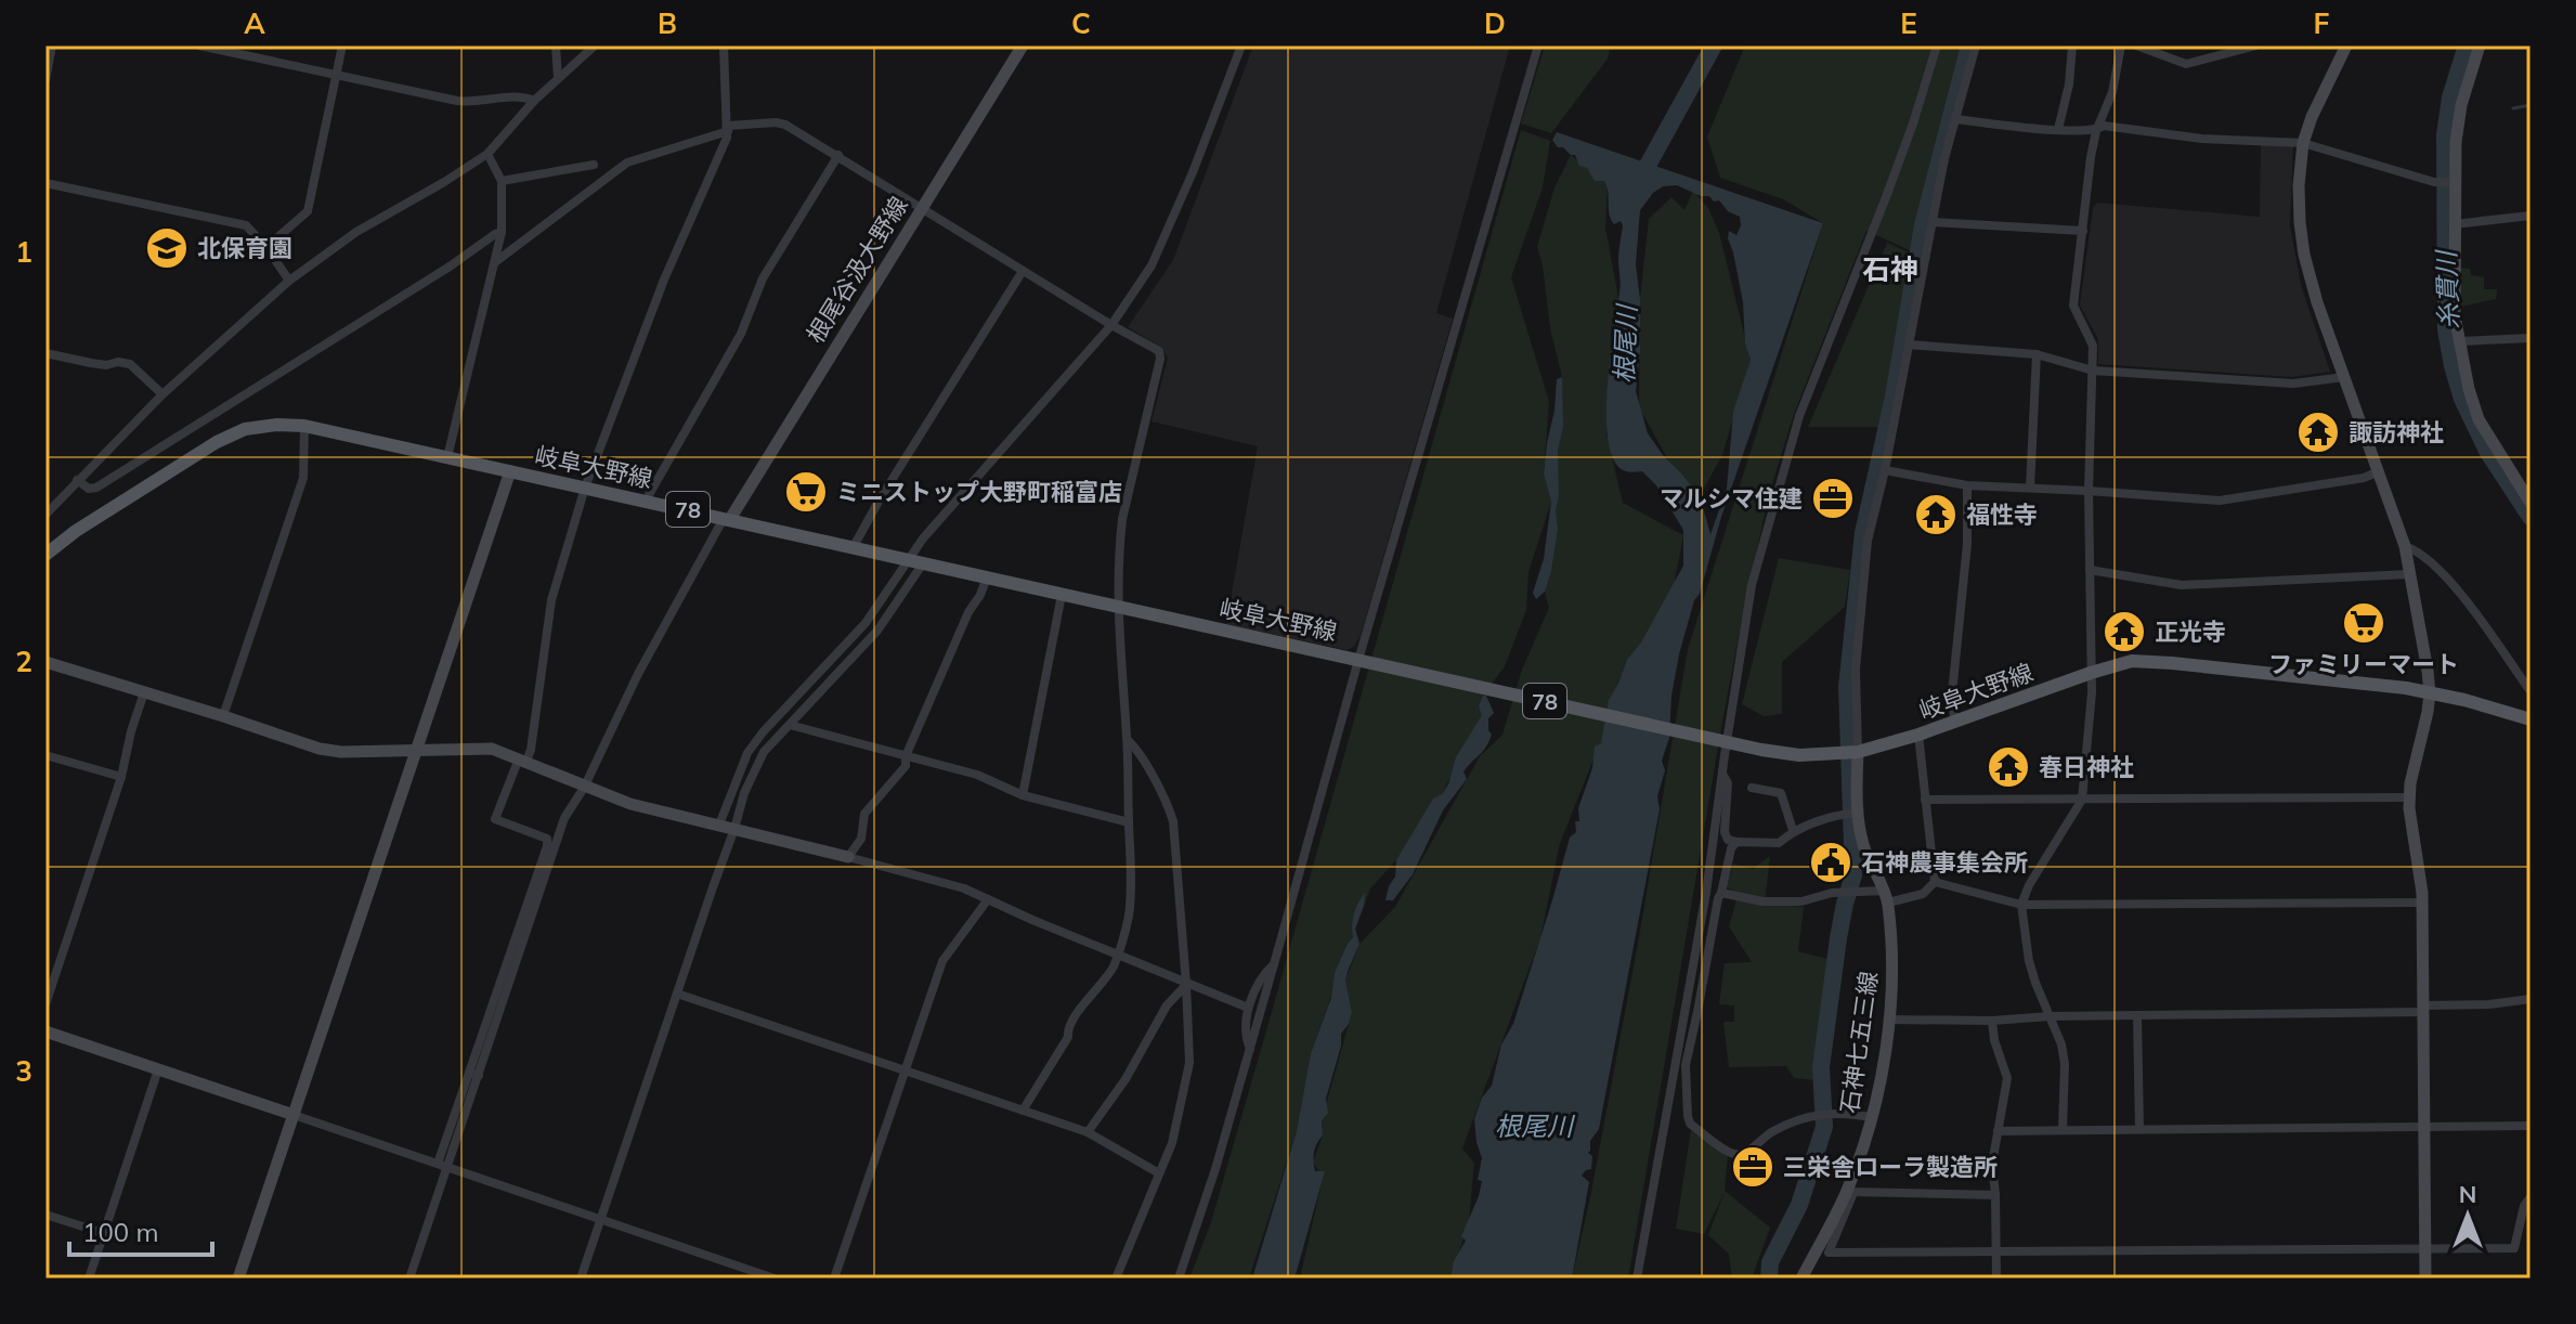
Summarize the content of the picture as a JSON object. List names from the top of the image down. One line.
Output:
{"streets":{"main road":["岐阜大野線","78"],"street":["根尾谷汲大野線","石神七五三線"]},"crossings":[["根尾谷汲大野線","岐阜大野線"],["岐阜大野線","石神七五三線"]],"districts":["石神"],"water":["糸貫川","根尾川"],"places":{"school or university":["北保育園"],"temple":["諏訪神社","福性寺","正光寺","春日神社"],"supermarket":["ミニストップ大野町稲富店","ファミリーマート"],"office":["マルシマ住建","三栄舎ローラ製造所"],"public building":["石神農事集会所"]},"scale_bar":"100 m","north":"top","grid":{"columns":["A","B","C","D","E","F"],"rows":["1","2","3"]}}
